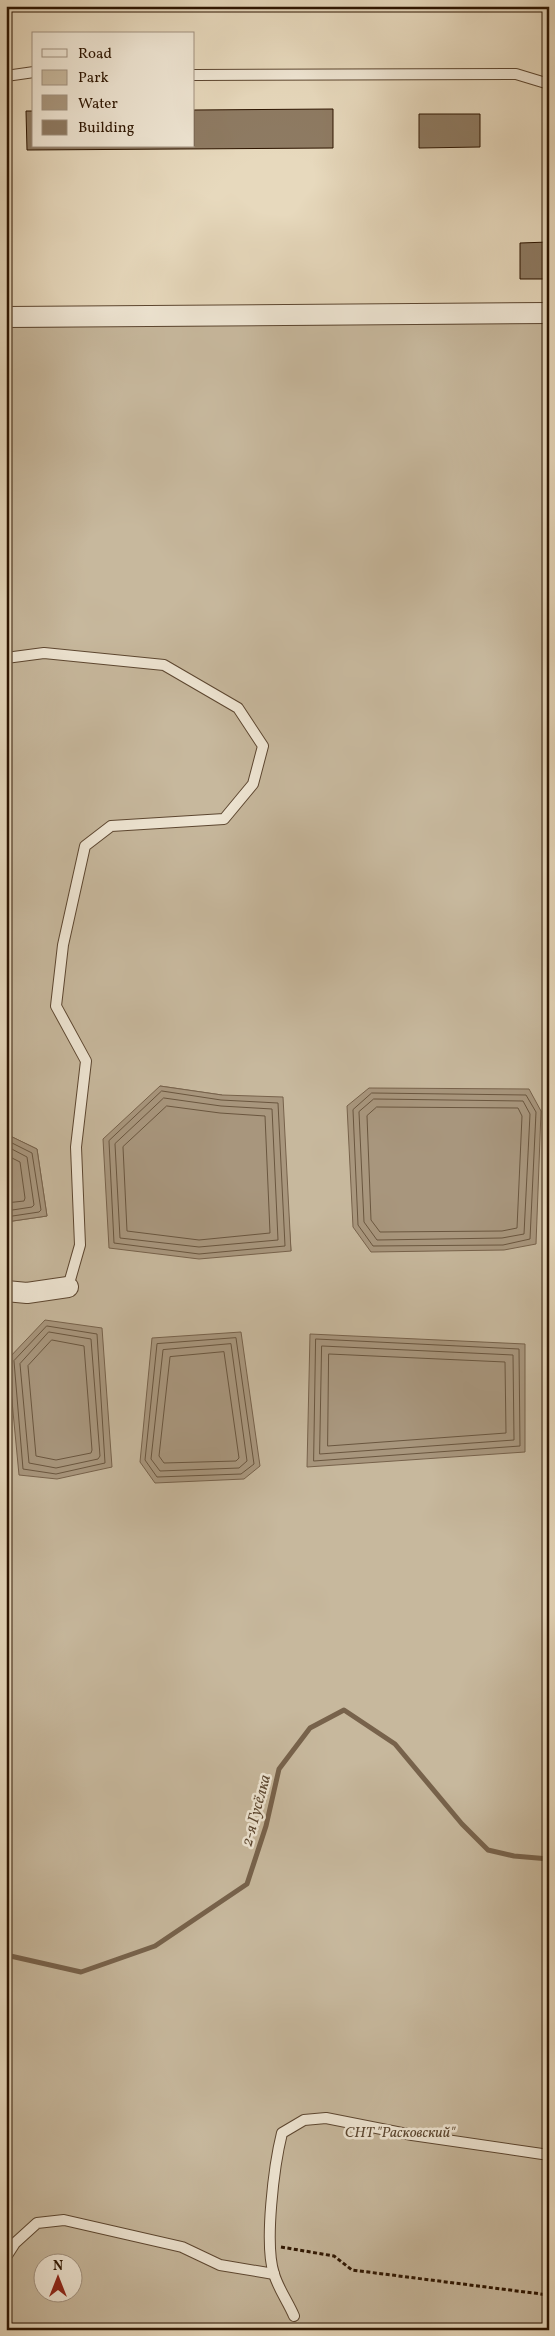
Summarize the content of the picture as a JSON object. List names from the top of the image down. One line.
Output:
{"water":["2-я Гусёлка"],"parks":["СНТ \"Расковский\""],"legend":["Road","Park","Water","Building"],"north":"top"}
